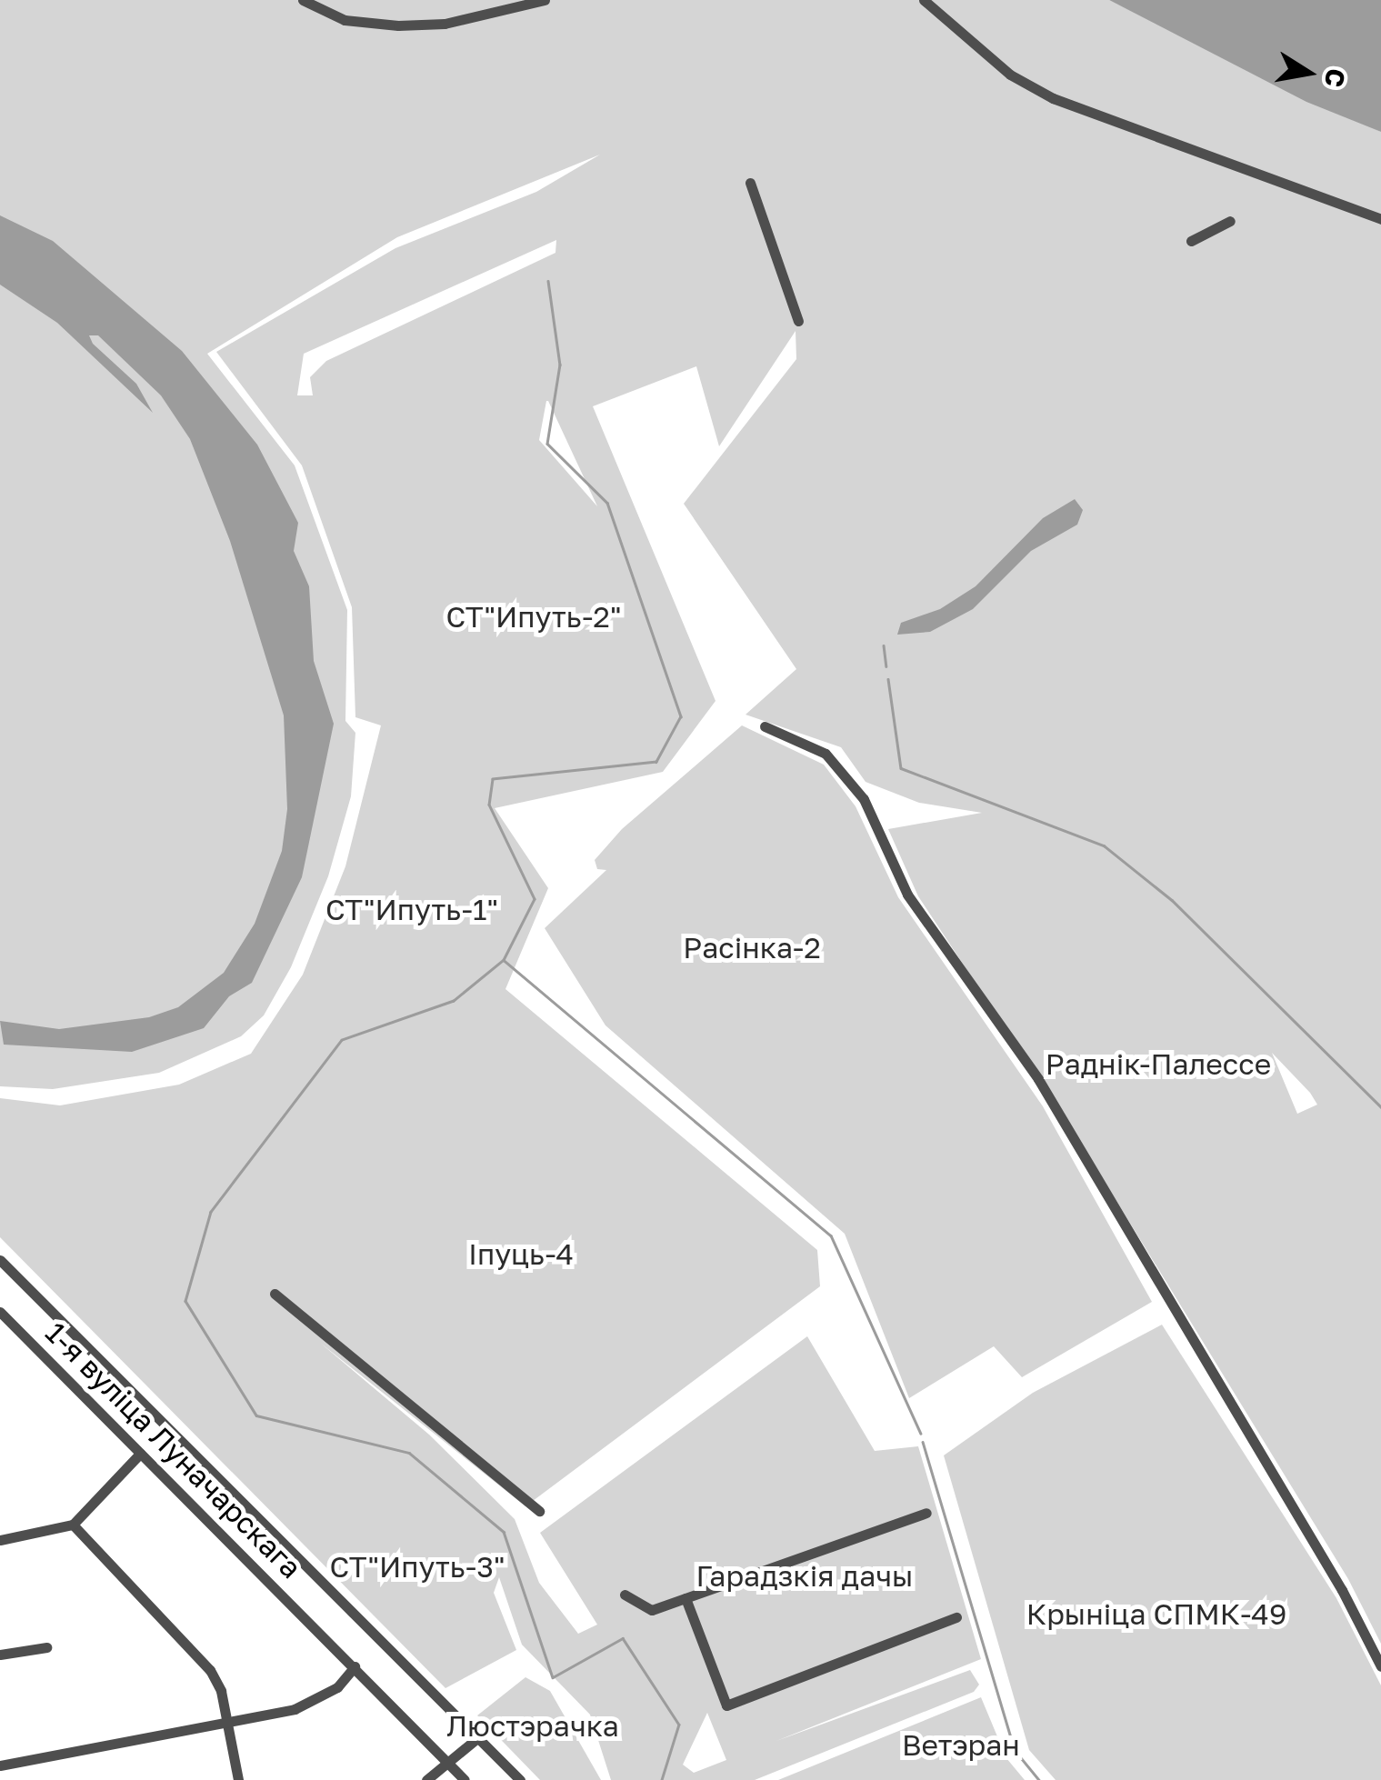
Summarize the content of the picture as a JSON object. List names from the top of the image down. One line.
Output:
{"streets":{"street":["1-я вуліца Луначарскага"]},"parks":["СТ\"Ипуть-2\"","СТ\"Ипуть-1\"","Расінка-2","Раднік-Палессе","Іпуць-4","СТ\"Ипуть-3\"","Гарадзкія дачы","Крыніца СПМК-49","Люстэрачка","Ветэран"],"north":"right"}
